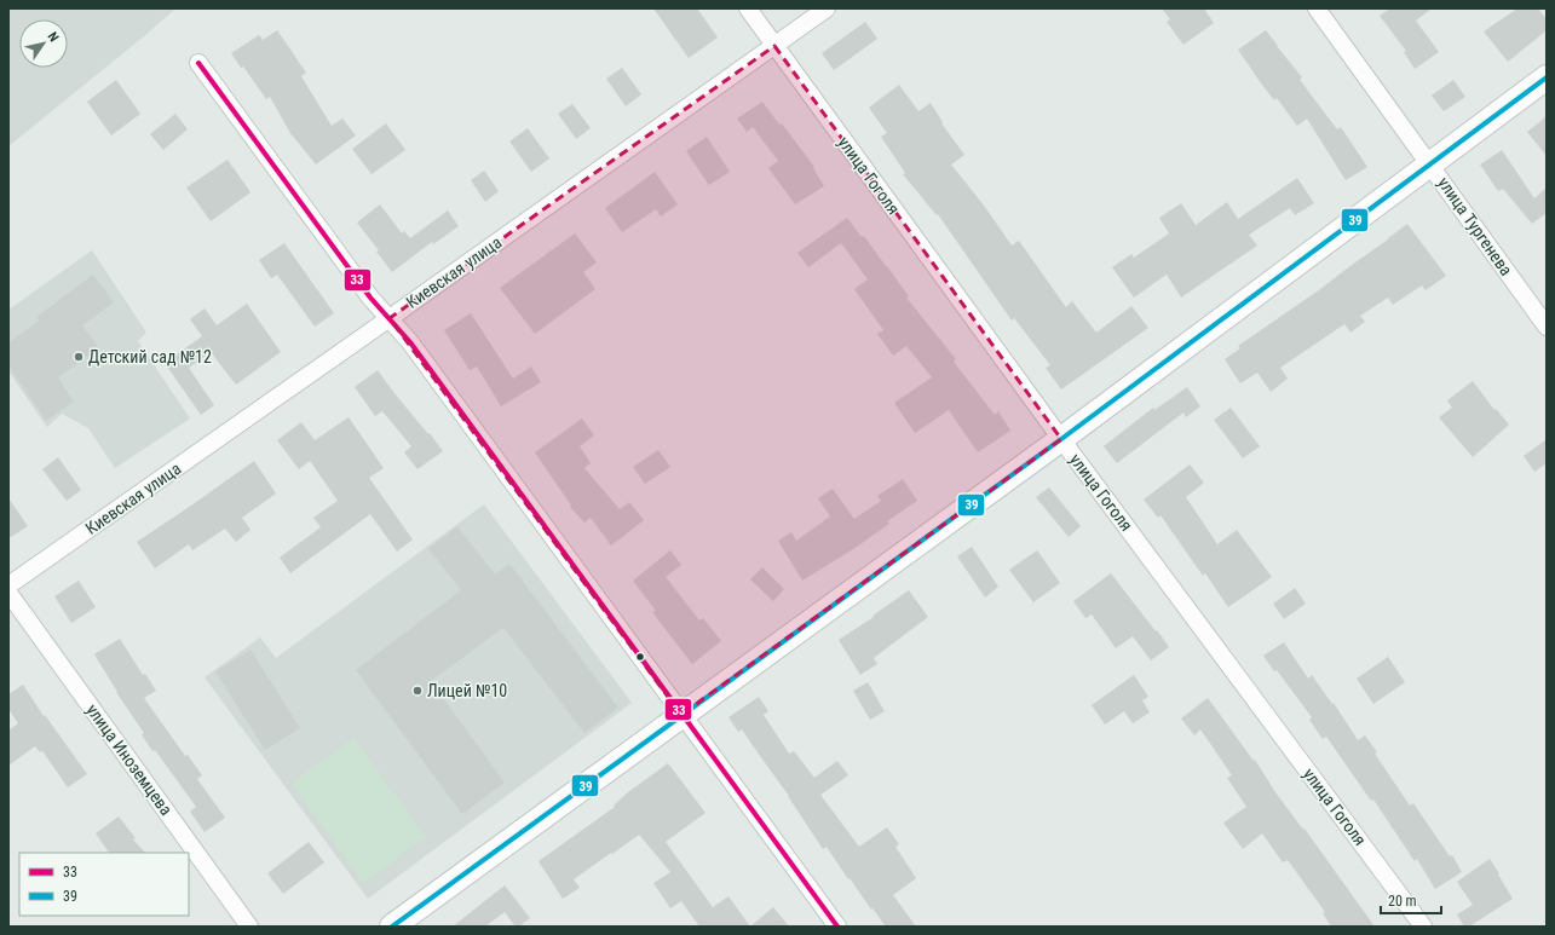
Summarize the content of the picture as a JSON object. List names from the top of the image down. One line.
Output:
{"streets":{"street":["улица Гоголя","улица Тургенева","Киевская улица","улица Иноземцева"]},"crossings":[["улица Гоголя","Киевская улица"]],"places":["Детский сад №12","Лицей №10"],"lines":["transit line 33","transit line 39"],"legend":["33","39"],"scale_bar":"20 m","north":"top right"}
